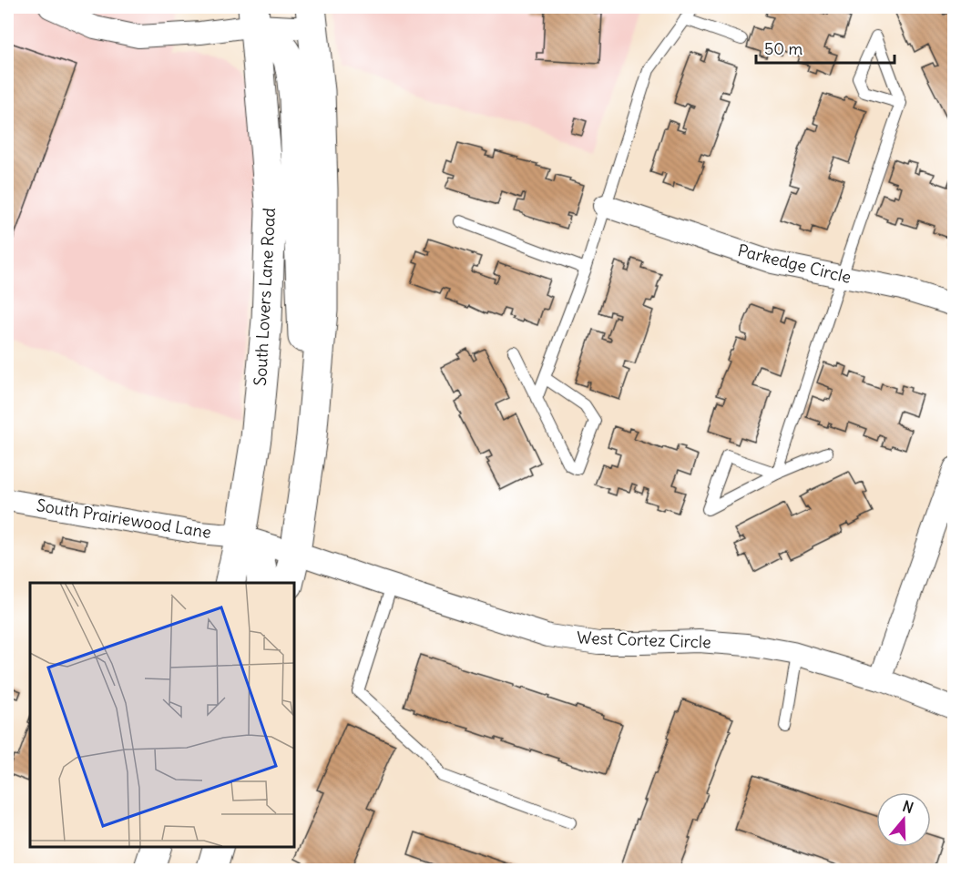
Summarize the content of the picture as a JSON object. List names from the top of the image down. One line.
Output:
{"streets":{"main road":["South Lovers Lane Road"],"street":["Parkedge Circle","South Prairiewood Lane","West Cortez Circle"]},"crossings":[["South Lovers Lane Road","South Prairiewood Lane"],["South Lovers Lane Road","West Cortez Circle"],["South Prairiewood Lane","West Cortez Circle"]],"scale_bar":"50 m","north":"top"}
